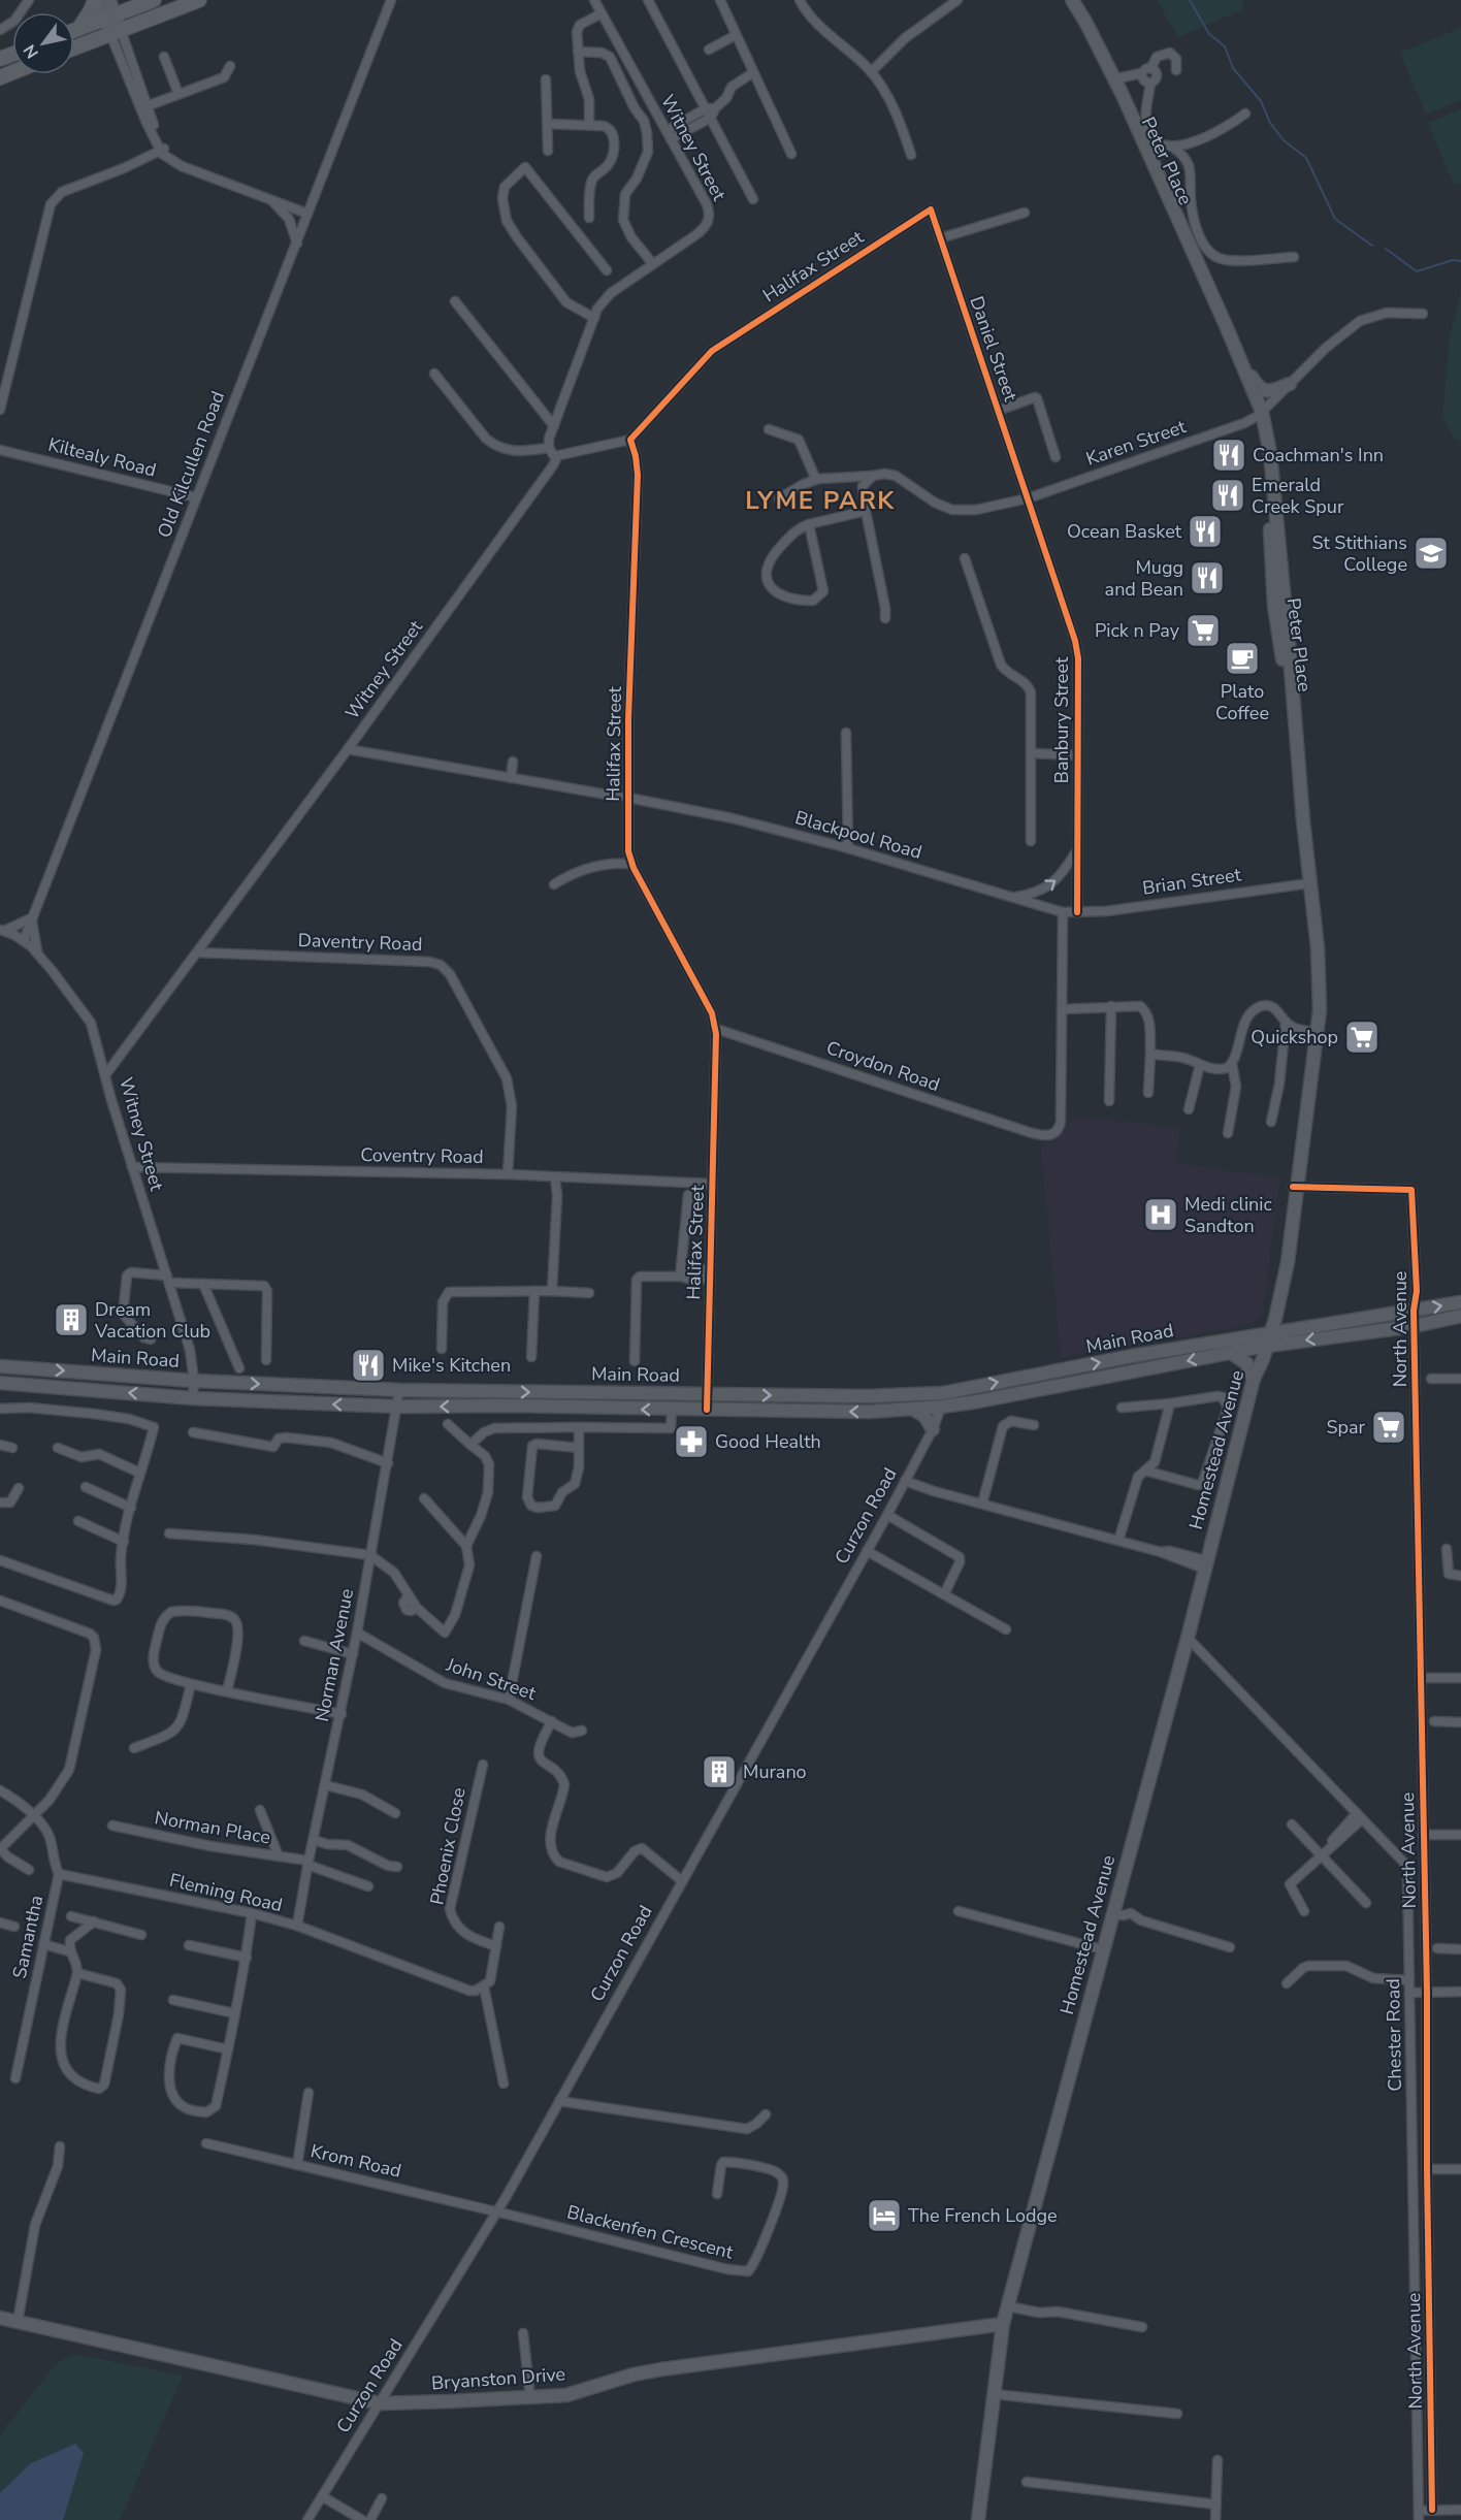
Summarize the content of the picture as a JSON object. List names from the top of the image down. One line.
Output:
{"streets":{"main road":["Peter Place","Main Road","Homestead Avenue","Bryanston Drive"],"street":["Witney Street","Halifax Street","Daniel Street","Karen Street","Kiltealy Road","Old Kilcullen Road","Banbury Street","Blackpool Road","Brian Street","Daventry Road","Croydon Road","Coventry Road","North Avenue","Curzon Road","Norman Avenue","John Street","Norman Place","Phoenix Close","Fleming Road","Samantha","Chester Road","Krom Road","Blackenfen Crescent"]},"crossings":[["Witney Street","Blackpool Road"],["Witney Street","Daventry Road"],["Witney Street","Coventry Road"],["Witney Street","Main Road"],["Peter Place","Karen Street"],["Peter Place","Brian Street"],["Peter Place","North Avenue"],["Peter Place","Main Road"],["Peter Place","Homestead Avenue"],["Halifax Street","Daniel Street"],["Halifax Street","Blackpool Road"],["Halifax Street","Croydon Road"],["Halifax Street","Coventry Road"],["Halifax Street","Main Road"],["Daniel Street","Karen Street"],["Daniel Street","Banbury Street"],["Karen Street","Banbury Street"],["Kiltealy Road","Old Kilcullen Road"],["Banbury Street","Blackpool Road"],["Banbury Street","Brian Street"],["Blackpool Road","Brian Street"],["Daventry Road","Coventry Road"],["Main Road","Homestead Avenue"],["Main Road","Curzon Road"],["Main Road","Norman Avenue"],["Homestead Avenue","Chester Road"],["Homestead Avenue","Bryanston Drive"],["Curzon Road","Krom Road"],["Curzon Road","Blackenfen Crescent"],["Curzon Road","Bryanston Drive"],["Norman Avenue","John Street"],["Norman Avenue","Norman Place"],["Norman Avenue","Fleming Road"],["Fleming Road","Samantha"],["Krom Road","Blackenfen Crescent"]],"districts":["LYME PARK"],"places":{"restaurant":["Coachman's Inn","Emerald Creek Spur","Ocean Basket","Mugg and Bean","Mike's Kitchen"],"school or university":["St Stithians College"],"supermarket":["Pick n Pay","Quickshop","Spar"],"cafe":["Plato Coffee"],"hospital":["Medi clinic Sandton"],"building":["Dream Vacation Club","Murano"],"pharmacy":["Good Health"],"hotel":["The French Lodge"]},"north":"bottom left"}
